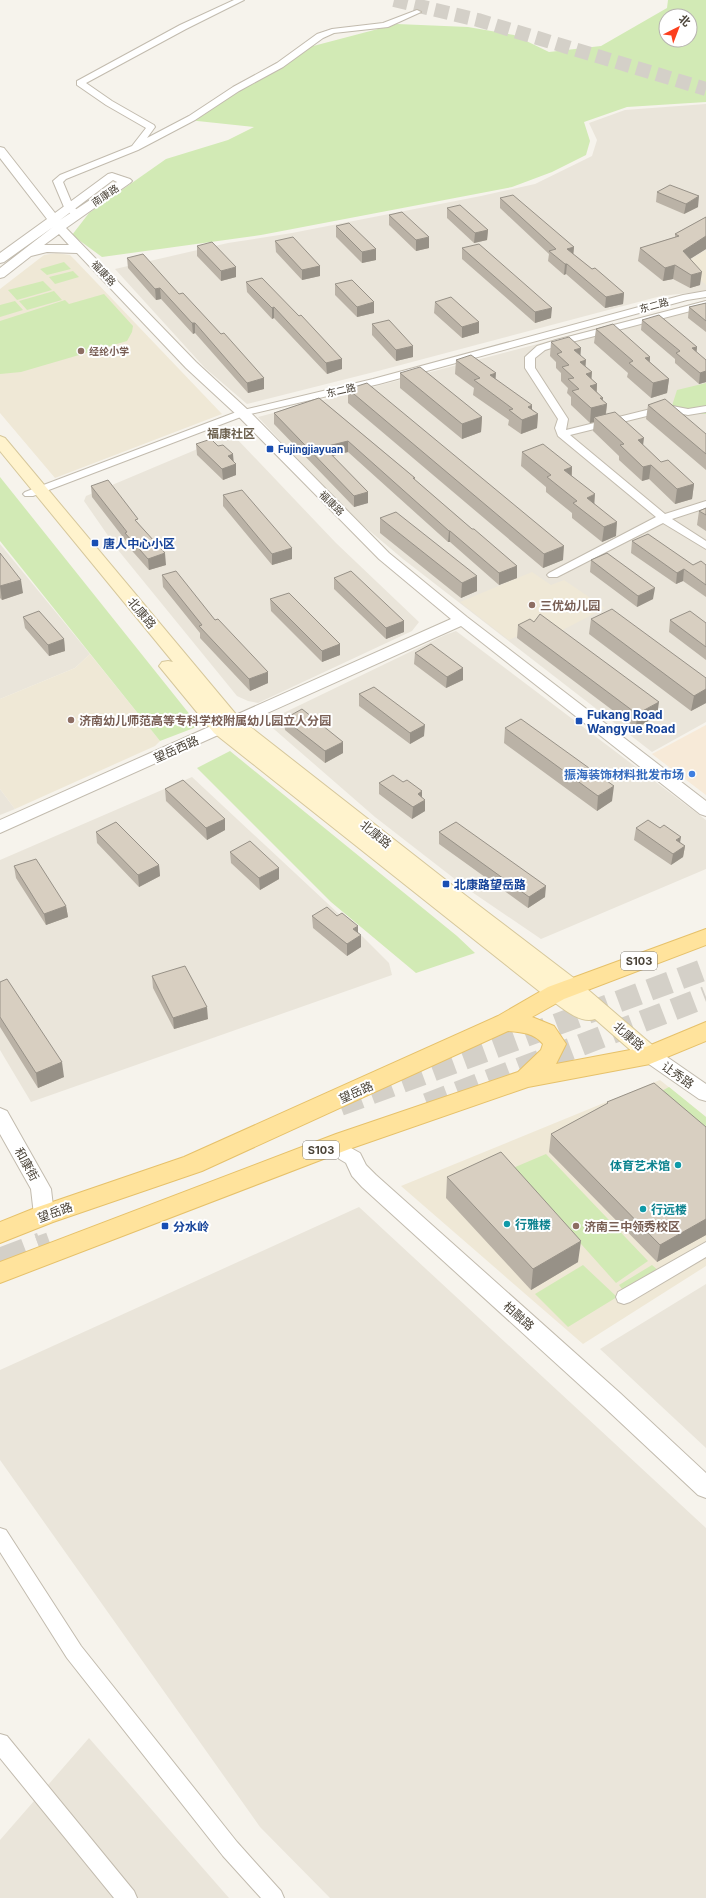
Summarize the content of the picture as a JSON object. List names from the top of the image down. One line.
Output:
{"streets":{"main road":["北康路","S103","望岳路"],"street":["福康路","东二路","望岳西路","让秀路","和康街","柏融路"]},"crossings":[["福康路","东二路"],["福康路","望岳西路"],["东二路","北康路"],["北康路","望岳西路"],["北康路","S103"],["北康路","让秀路"],["北康路","望岳路"],["S103","让秀路"],["S103","柏融路"],["望岳路","和康街"]],"districts":["福康社区"],"places":{"other":["经纶小学","三优幼儿园","济南幼儿师范高等专科学校附属幼儿园立人分园","振海装饰材料批发市场","体育艺术馆","行远楼","行雅楼","济南三中领秀校区"],"transit":["Fujingjiayuan","唐人中心小区","Fukang Road Wangyue Road","北康路望岳路","分水岭"]},"north":"top right"}
